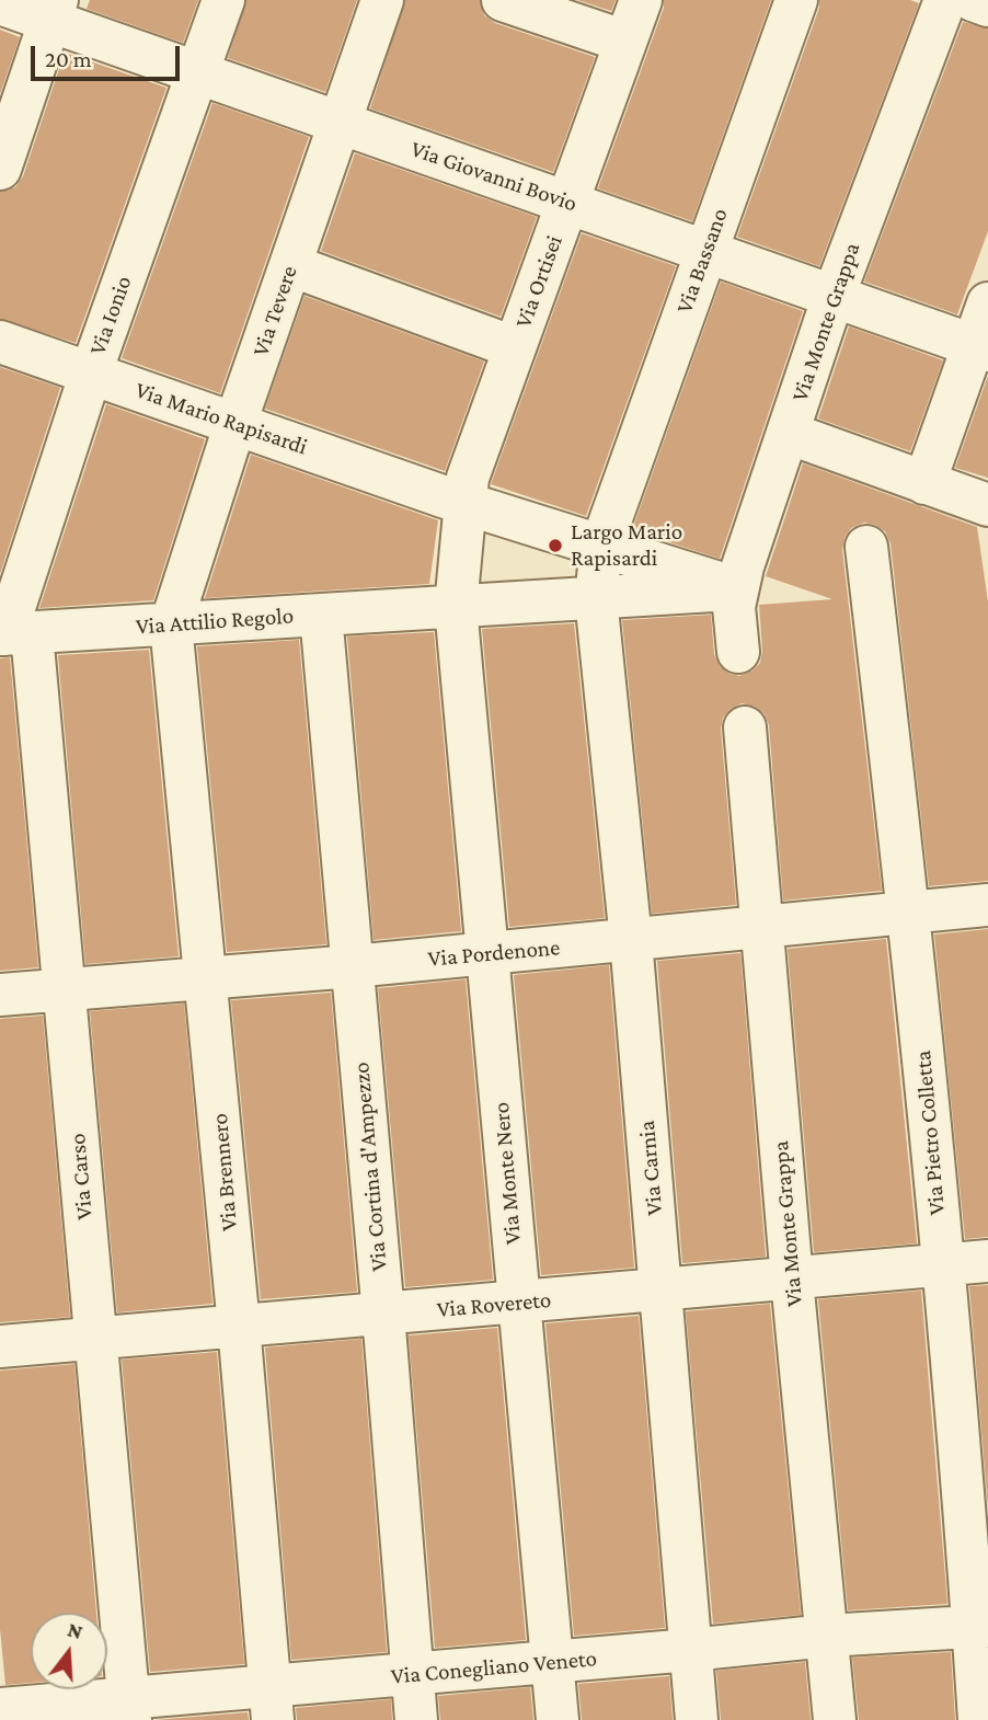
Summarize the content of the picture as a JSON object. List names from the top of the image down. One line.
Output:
{"streets":{"street":["Via Giovanni Bovio","Via Bassano","Via Ortisei","Via Tevere","Via Ionio","Via Monte Grappa","Via Mario Rapisardi","Via Attilio Regolo","Via Pordenone","Via Pietro Colletta","Via Cortina d'Ampezzo","Via Carnia","Via Brennero","Via Monte Nero","Via Carso","Via Rovereto","Via Conegliano Veneto"]},"crossings":[["Via Giovanni Bovio","Via Bassano"],["Via Giovanni Bovio","Via Ortisei"],["Via Giovanni Bovio","Via Tevere"],["Via Giovanni Bovio","Via Ionio"],["Via Giovanni Bovio","Via Monte Grappa"],["Via Bassano","Via Mario Rapisardi"],["Via Bassano","Via Attilio Regolo"],["Via Bassano","Via Carnia"],["Via Ortisei","Via Mario Rapisardi"],["Via Ortisei","Via Attilio Regolo"],["Via Ortisei","Via Monte Nero"],["Via Tevere","Via Mario Rapisardi"],["Via Tevere","Via Attilio Regolo"],["Via Tevere","Via Brennero"],["Via Ionio","Via Mario Rapisardi"],["Via Ionio","Via Attilio Regolo"],["Via Ionio","Via Carso"],["Via Monte Grappa","Via Mario Rapisardi"],["Via Monte Grappa","Via Attilio Regolo"],["Via Monte Grappa","Via Pordenone"],["Via Monte Grappa","Via Rovereto"],["Via Monte Grappa","Via Conegliano Veneto"],["Via Mario Rapisardi","Via Attilio Regolo"],["Via Attilio Regolo","Via Cortina d'Ampezzo"],["Via Attilio Regolo","Via Carnia"],["Via Attilio Regolo","Via Brennero"],["Via Attilio Regolo","Via Monte Nero"],["Via Attilio Regolo","Via Carso"],["Via Pordenone","Via Pietro Colletta"],["Via Pordenone","Via Cortina d'Ampezzo"],["Via Pordenone","Via Carnia"],["Via Pordenone","Via Brennero"],["Via Pordenone","Via Monte Nero"],["Via Pordenone","Via Carso"],["Via Pietro Colletta","Via Rovereto"],["Via Pietro Colletta","Via Conegliano Veneto"],["Via Cortina d'Ampezzo","Via Rovereto"],["Via Cortina d'Ampezzo","Via Conegliano Veneto"],["Via Carnia","Via Rovereto"],["Via Carnia","Via Conegliano Veneto"],["Via Brennero","Via Rovereto"],["Via Brennero","Via Conegliano Veneto"],["Via Monte Nero","Via Rovereto"],["Via Monte Nero","Via Conegliano Veneto"],["Via Carso","Via Rovereto"],["Via Carso","Via Conegliano Veneto"]],"places":["Largo Mario Rapisardi"],"scale_bar":"20 m","north":"top"}
